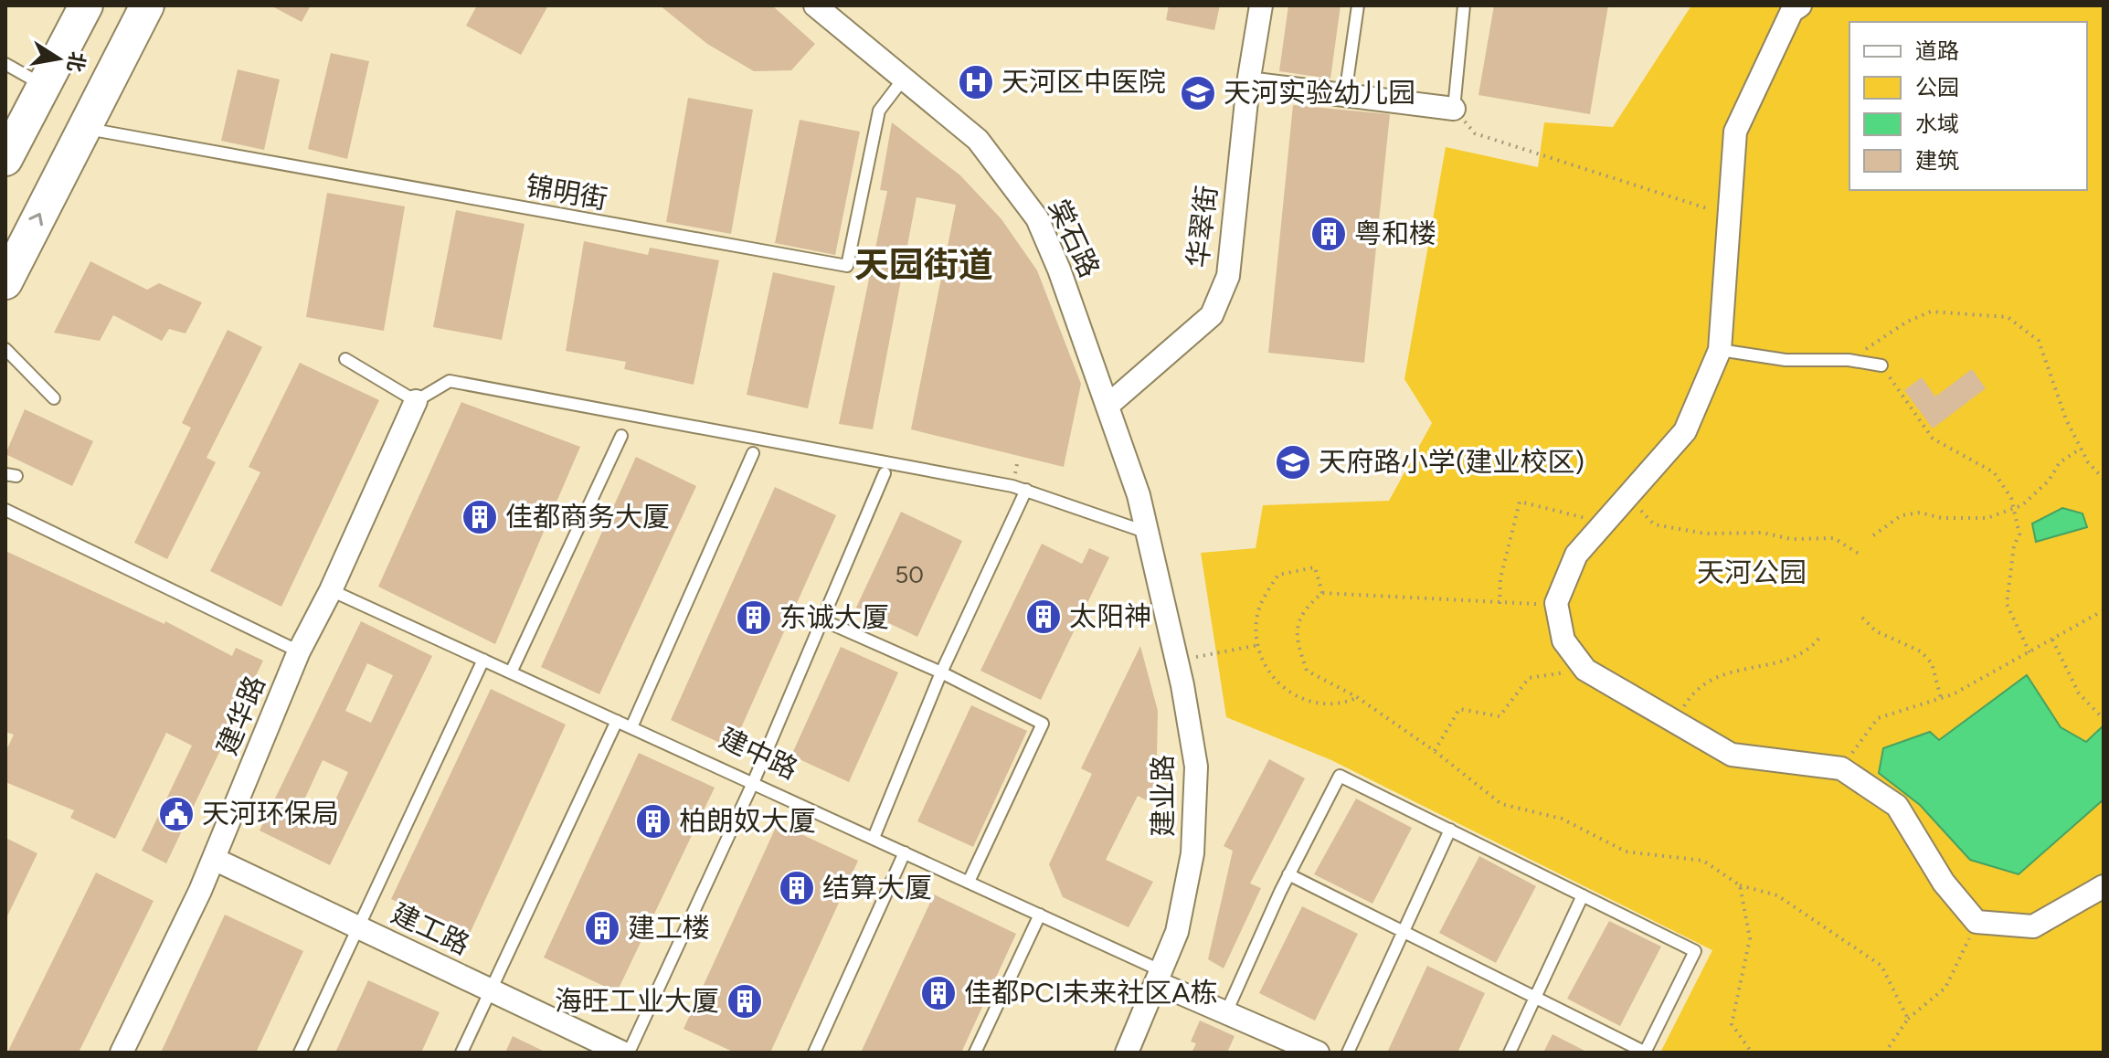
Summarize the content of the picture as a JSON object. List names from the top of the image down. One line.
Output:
{"streets":{"street":["华翠街","棠石路","建华路","建中路","建业路","建工路"],"lane":["锦明街"]},"crossings":[["锦明街","棠石路"],["华翠街","棠石路"],["棠石路","建业路"],["建华路","建中路"],["建华路","建工路"],["建中路","建业路"]],"districts":["天园街道"],"parks":["天河公园"],"places":{"hospital":["天河区中医院"],"school or university":["天河实验幼儿园","天府路小学(建业校区)"],"building":["粤和楼","佳都商务大厦","太阳神","东诚大厦","柏朗奴大厦","结算大厦","建工楼","佳都PCI未来社区A栋","海旺工业大厦"],"public building":["天河环保局"]},"house_numbers":["50"],"legend":["道路","公园","水域","建筑"],"north":"right"}
